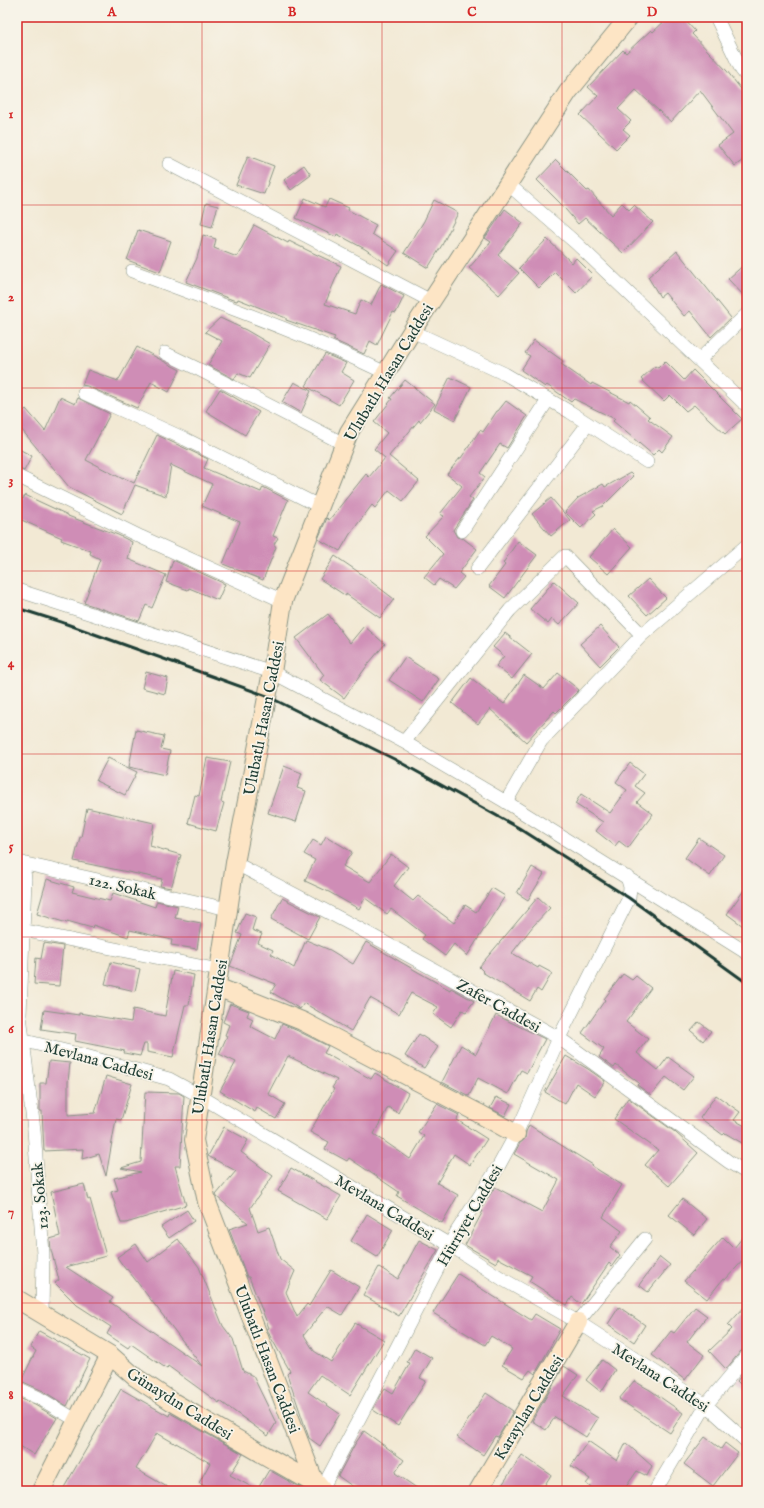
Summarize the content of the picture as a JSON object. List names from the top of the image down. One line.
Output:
{"streets":{"street":["Ulubatlı Hasan Caddesi","122. Sokak","Zafer Caddesi","Mevlana Caddesi","123. Sokak","Hürriyet Caddesi","Günaydın Caddesi","Karayılan Caddesi"]},"crossings":[["Ulubatlı Hasan Caddesi","122. Sokak"],["Ulubatlı Hasan Caddesi","Zafer Caddesi"],["Ulubatlı Hasan Caddesi","Mevlana Caddesi"],["Ulubatlı Hasan Caddesi","Hürriyet Caddesi"],["Ulubatlı Hasan Caddesi","Günaydın Caddesi"],["122. Sokak","123. Sokak"],["Zafer Caddesi","Hürriyet Caddesi"],["Mevlana Caddesi","123. Sokak"],["Mevlana Caddesi","Hürriyet Caddesi"],["Mevlana Caddesi","Karayılan Caddesi"],["123. Sokak","Günaydın Caddesi"],["Hürriyet Caddesi","Günaydın Caddesi"]],"grid":{"columns":["A","B","C","D"],"rows":["1","2","3","4","5","6","7","8"]}}
